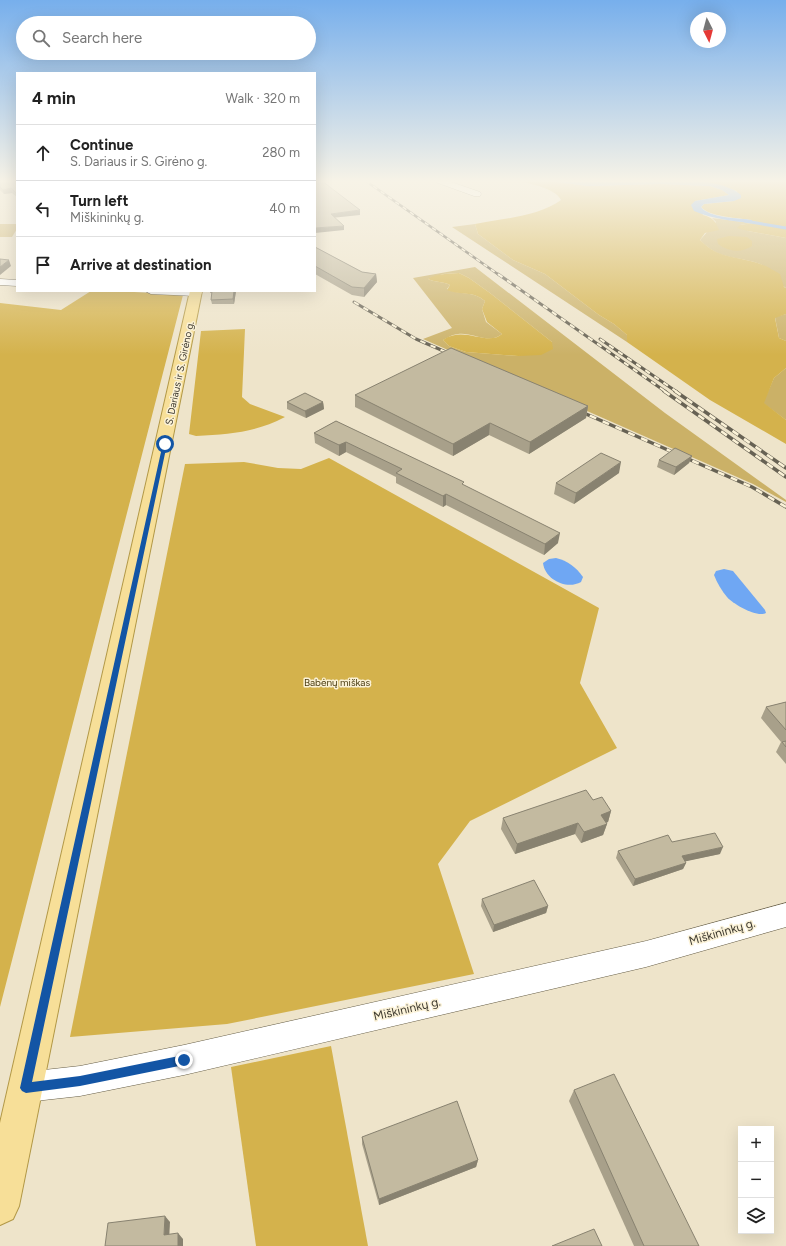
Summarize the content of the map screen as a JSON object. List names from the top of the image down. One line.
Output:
{"streets":{"main road":["S. Dariaus ir S. Girėno g."],"street":["Miškininkų g."]},"crossings":[["S. Dariaus ir S. Girėno g.","Miškininkų g."]],"parks":["Babėnų miškas"],"north":"bottom","page":{"search":"Search here","heading":["4 min","Walk · 320 m"],"list":[["Continue","S. Dariaus ir S. Girėno g.","280 m"],["Turn left","Miškininkų g.","40 m"],"Arrive at destination"],"map_buttons":["+","−"]}}
